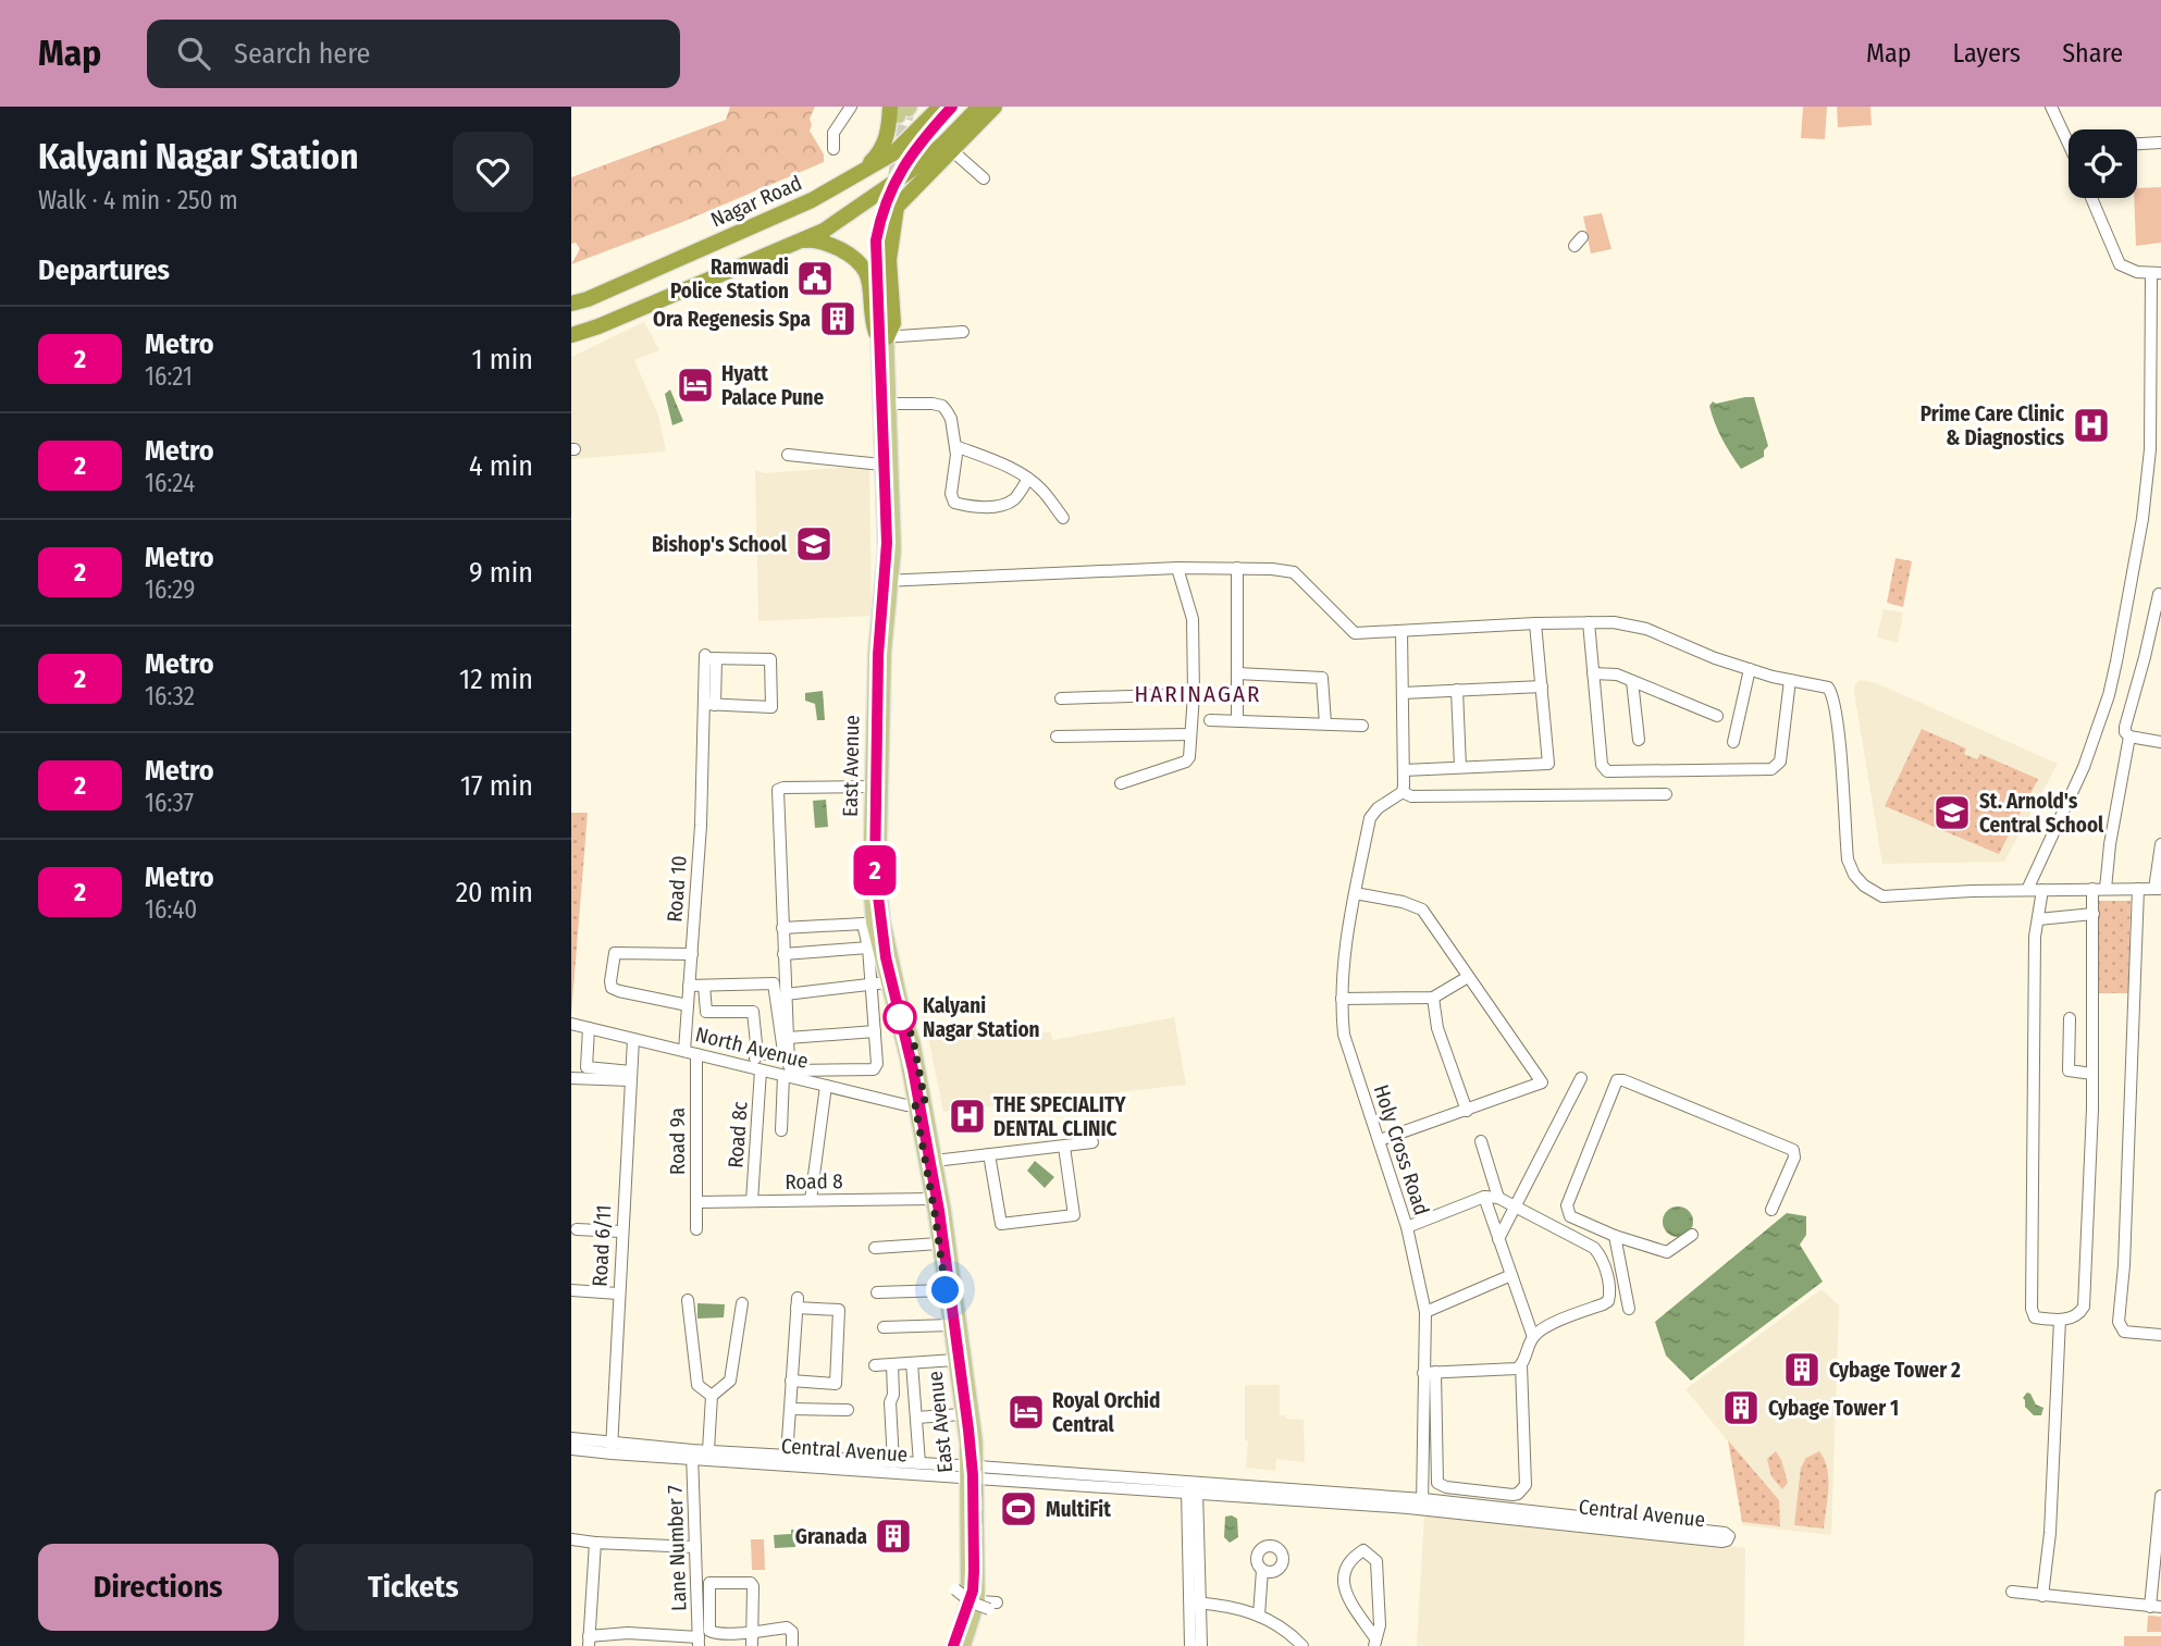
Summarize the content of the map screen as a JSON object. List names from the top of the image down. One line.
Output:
{"streets":{"highway":["Nagar Road"],"main road":["East Avenue"],"street":["Road 10","North Avenue","Road 8c","Road 9a","Holy Cross Road","Road 8","Road 6/11","Central Avenue","Lane Number 7"]},"crossings":[["East Avenue","North Avenue"],["East Avenue","Road 8"],["East Avenue","Central Avenue"],["Road 10","North Avenue"],["North Avenue","Road 8c"],["North Avenue","Road 9a"],["North Avenue","Road 6/11"],["Road 8c","Road 8"],["Road 9a","Road 8"],["Holy Cross Road","Central Avenue"],["Road 6/11","Central Avenue"],["Central Avenue","Lane Number 7"]],"districts":["HARINAGAR"],"places":{"public building":["Ramwadi Police Station"],"building":["Ora Regenesis Spa","Cybage Tower 2","Cybage Tower 1","Granada"],"hotel":["Hyatt Palace Pune","Royal Orchid Central"],"hospital":["Prime Care Clinic & Diagnostics","THE SPECIALITY DENTAL CLINIC"],"school or university":["Bishop's School","St. Arnold's Central School"],"other":["Kalyani Nagar Station"],"sports":["MultiFit"]},"lines":["metro line 2"],"page":{"header":"Map","search":"Search here","nav":["Map","Layers","Share"],"heading":[["Kalyani Nagar Station","Walk · 4 min · 250 m"],"Departures"],"on_map":"2","list":[{"mark":"2","name":"Metro","note":"16:21","value":"1 min"},{"mark":"2","name":"Metro","note":"16:24","value":"4 min"},{"mark":"2","name":"Metro","note":"16:29","value":"9 min"},{"mark":"2","name":"Metro","note":"16:32","value":"12 min"},{"mark":"2","name":"Metro","note":"16:37","value":"17 min"},{"mark":"2","name":"Metro","note":"16:40","value":"20 min"}],"buttons":["Directions","Tickets"]}}
